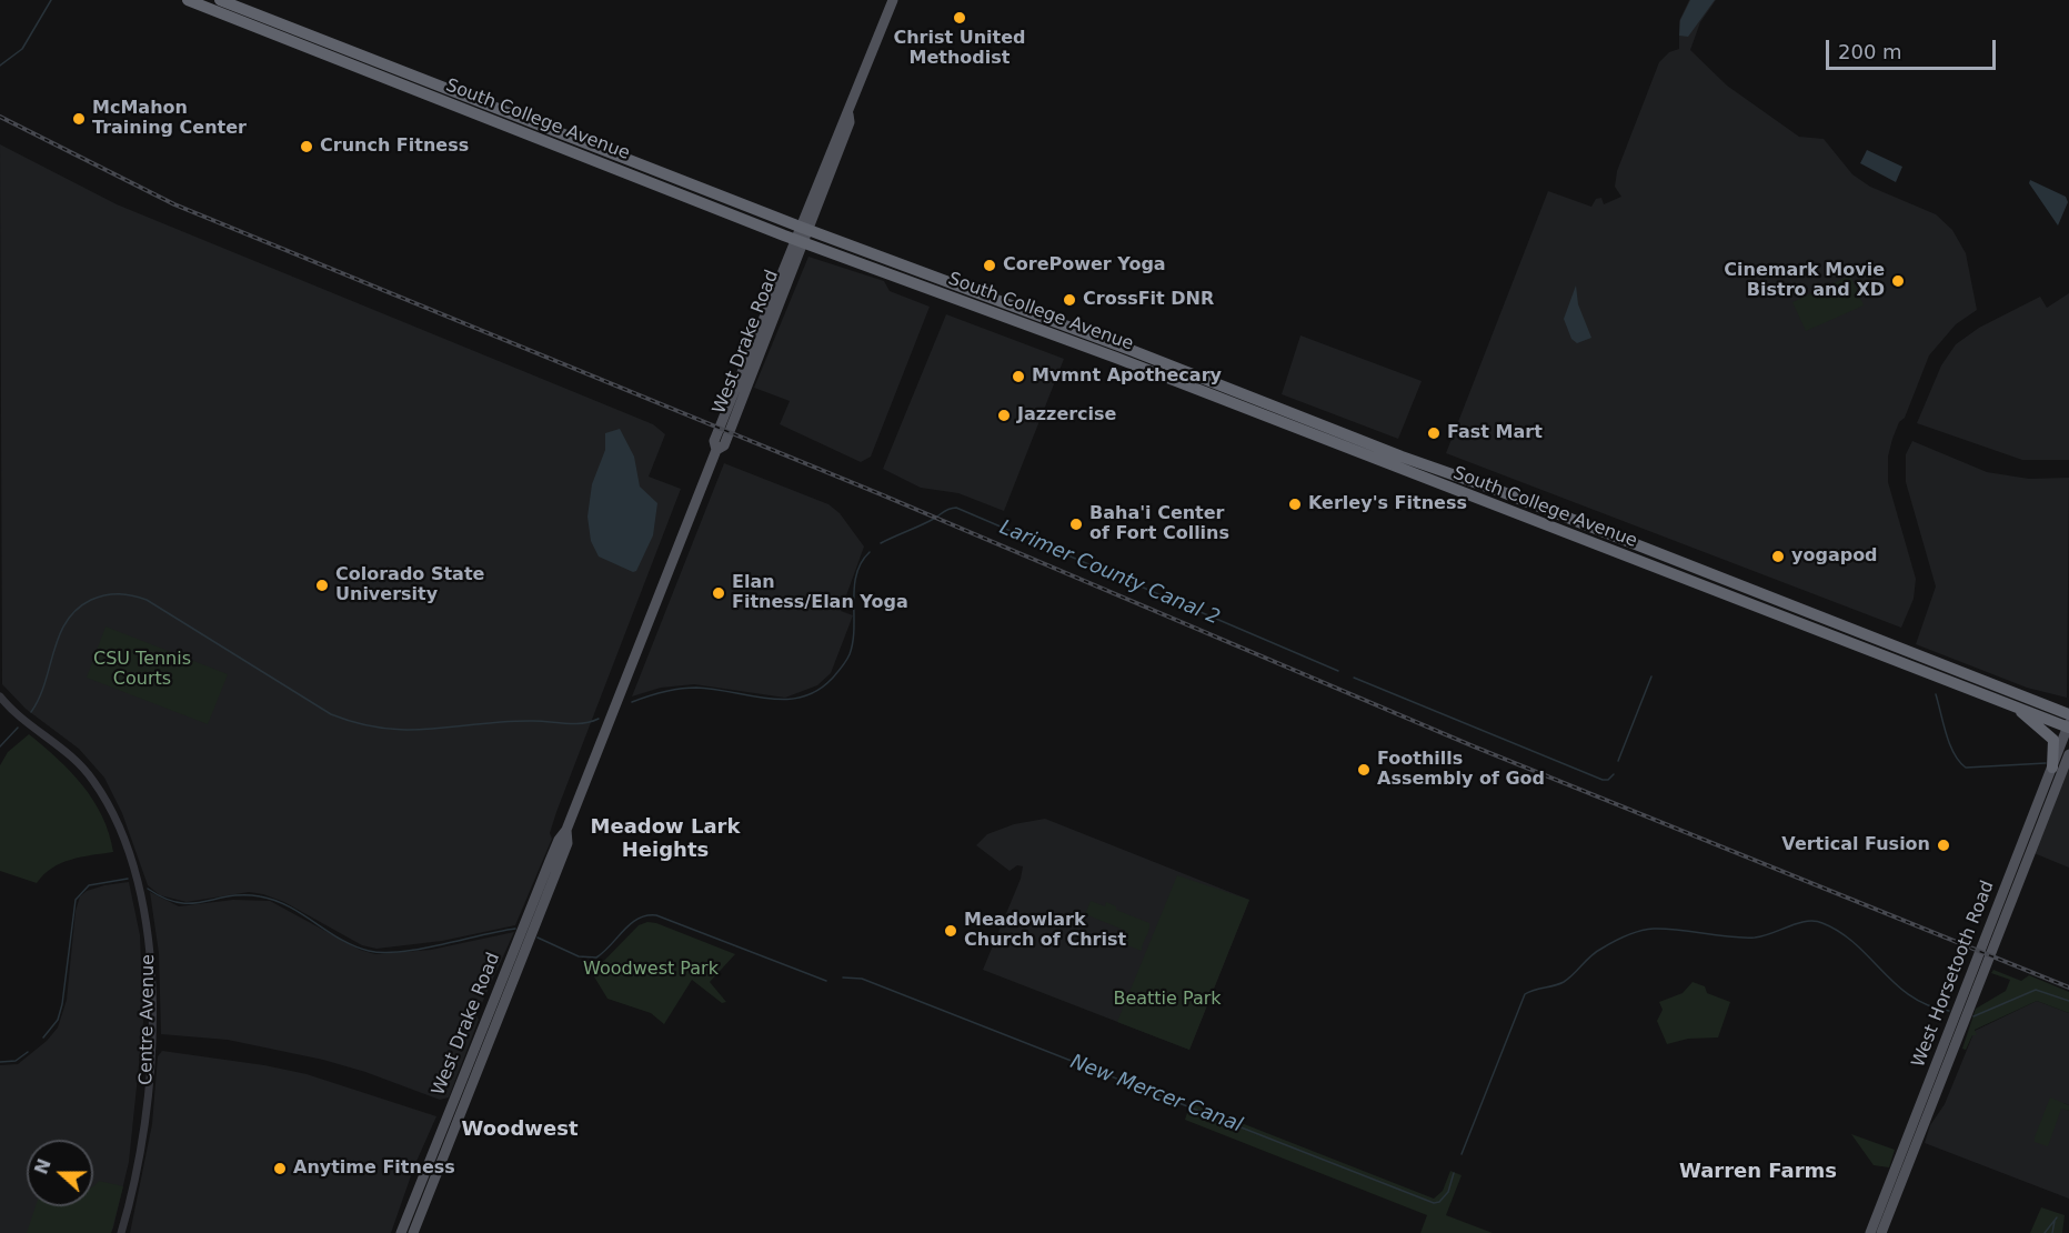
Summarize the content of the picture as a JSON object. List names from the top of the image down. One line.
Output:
{"streets":{"highway":["South College Avenue"],"main road":["West Drake Road","West Horsetooth Road"],"street":["Centre Avenue"]},"crossings":[["South College Avenue","West Drake Road"],["South College Avenue","West Horsetooth Road"]],"districts":["Meadow Lark Heights","Woodwest","Warren Farms"],"water":["Larimer County Canal 2","New Mercer Canal"],"parks":["CSU Tennis Courts","Woodwest Park","Beattie Park"],"places":["Christ United Methodist","McMahon Training Center","Crunch Fitness","CorePower Yoga","Cinemark Movie Bistro and XD","CrossFit DNR","Mvmnt Apothecary","Jazzercise","Fast Mart","Kerley's Fitness","Baha'i Center of Fort Collins","yogapod","Colorado State University","Elan Fitness/Elan Yoga","Foothills Assembly of God","Vertical Fusion","Meadowlark Church of Christ","Anytime Fitness"],"scale_bar":"200 m","north":"left"}
